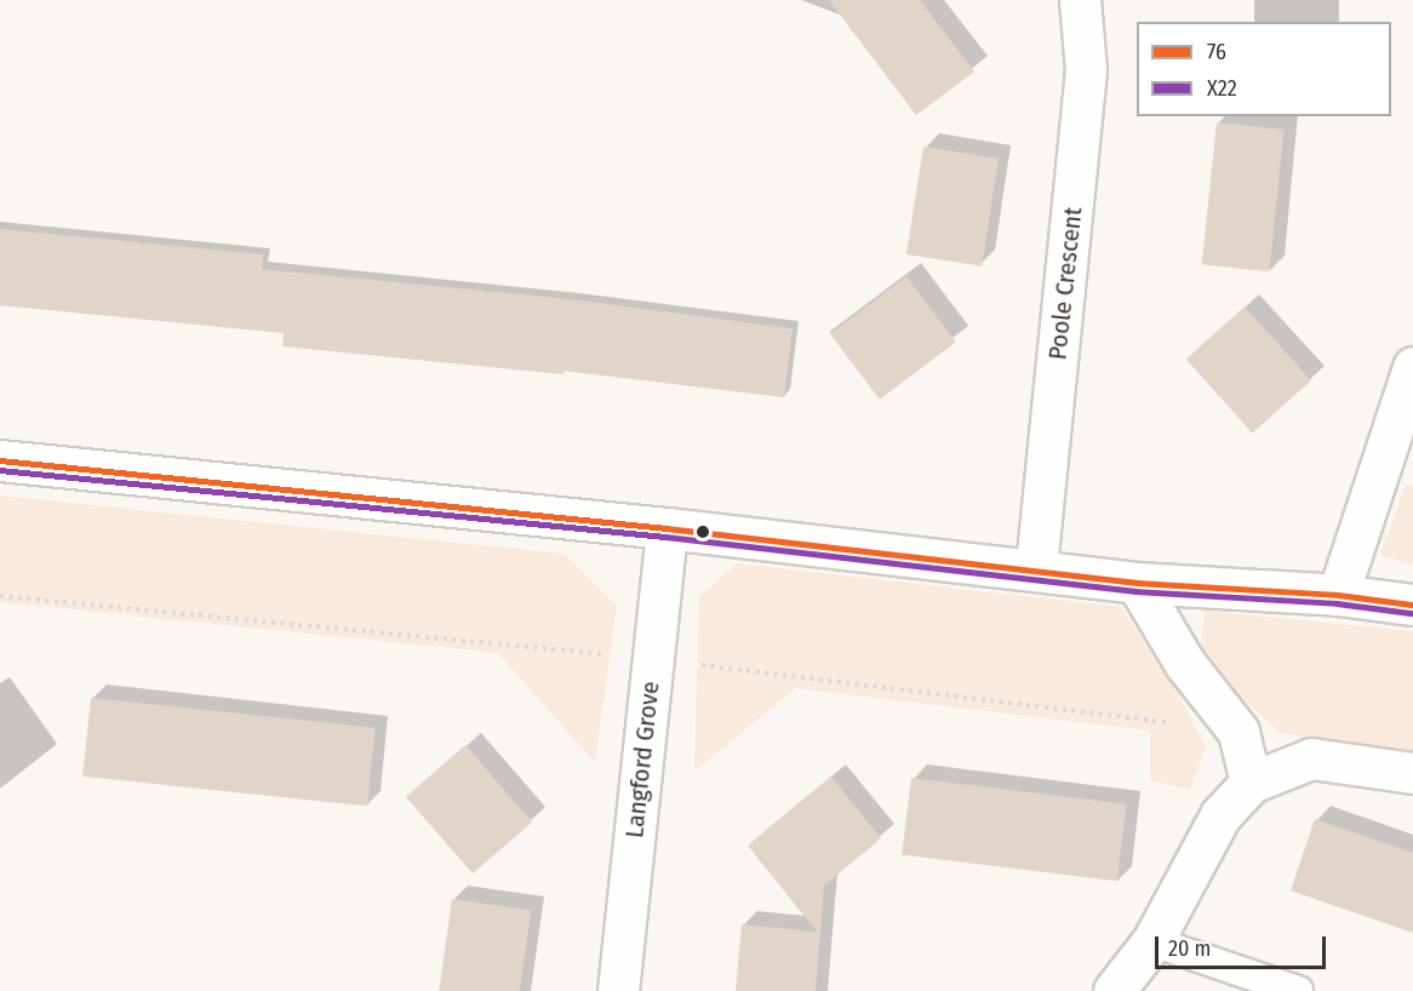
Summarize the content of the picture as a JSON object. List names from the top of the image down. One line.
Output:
{"streets":{"street":["Poole Crescent","Langford Grove"]},"lines":["transit line 76","transit line X22"],"legend":["76","X22"],"scale_bar":"20 m"}
